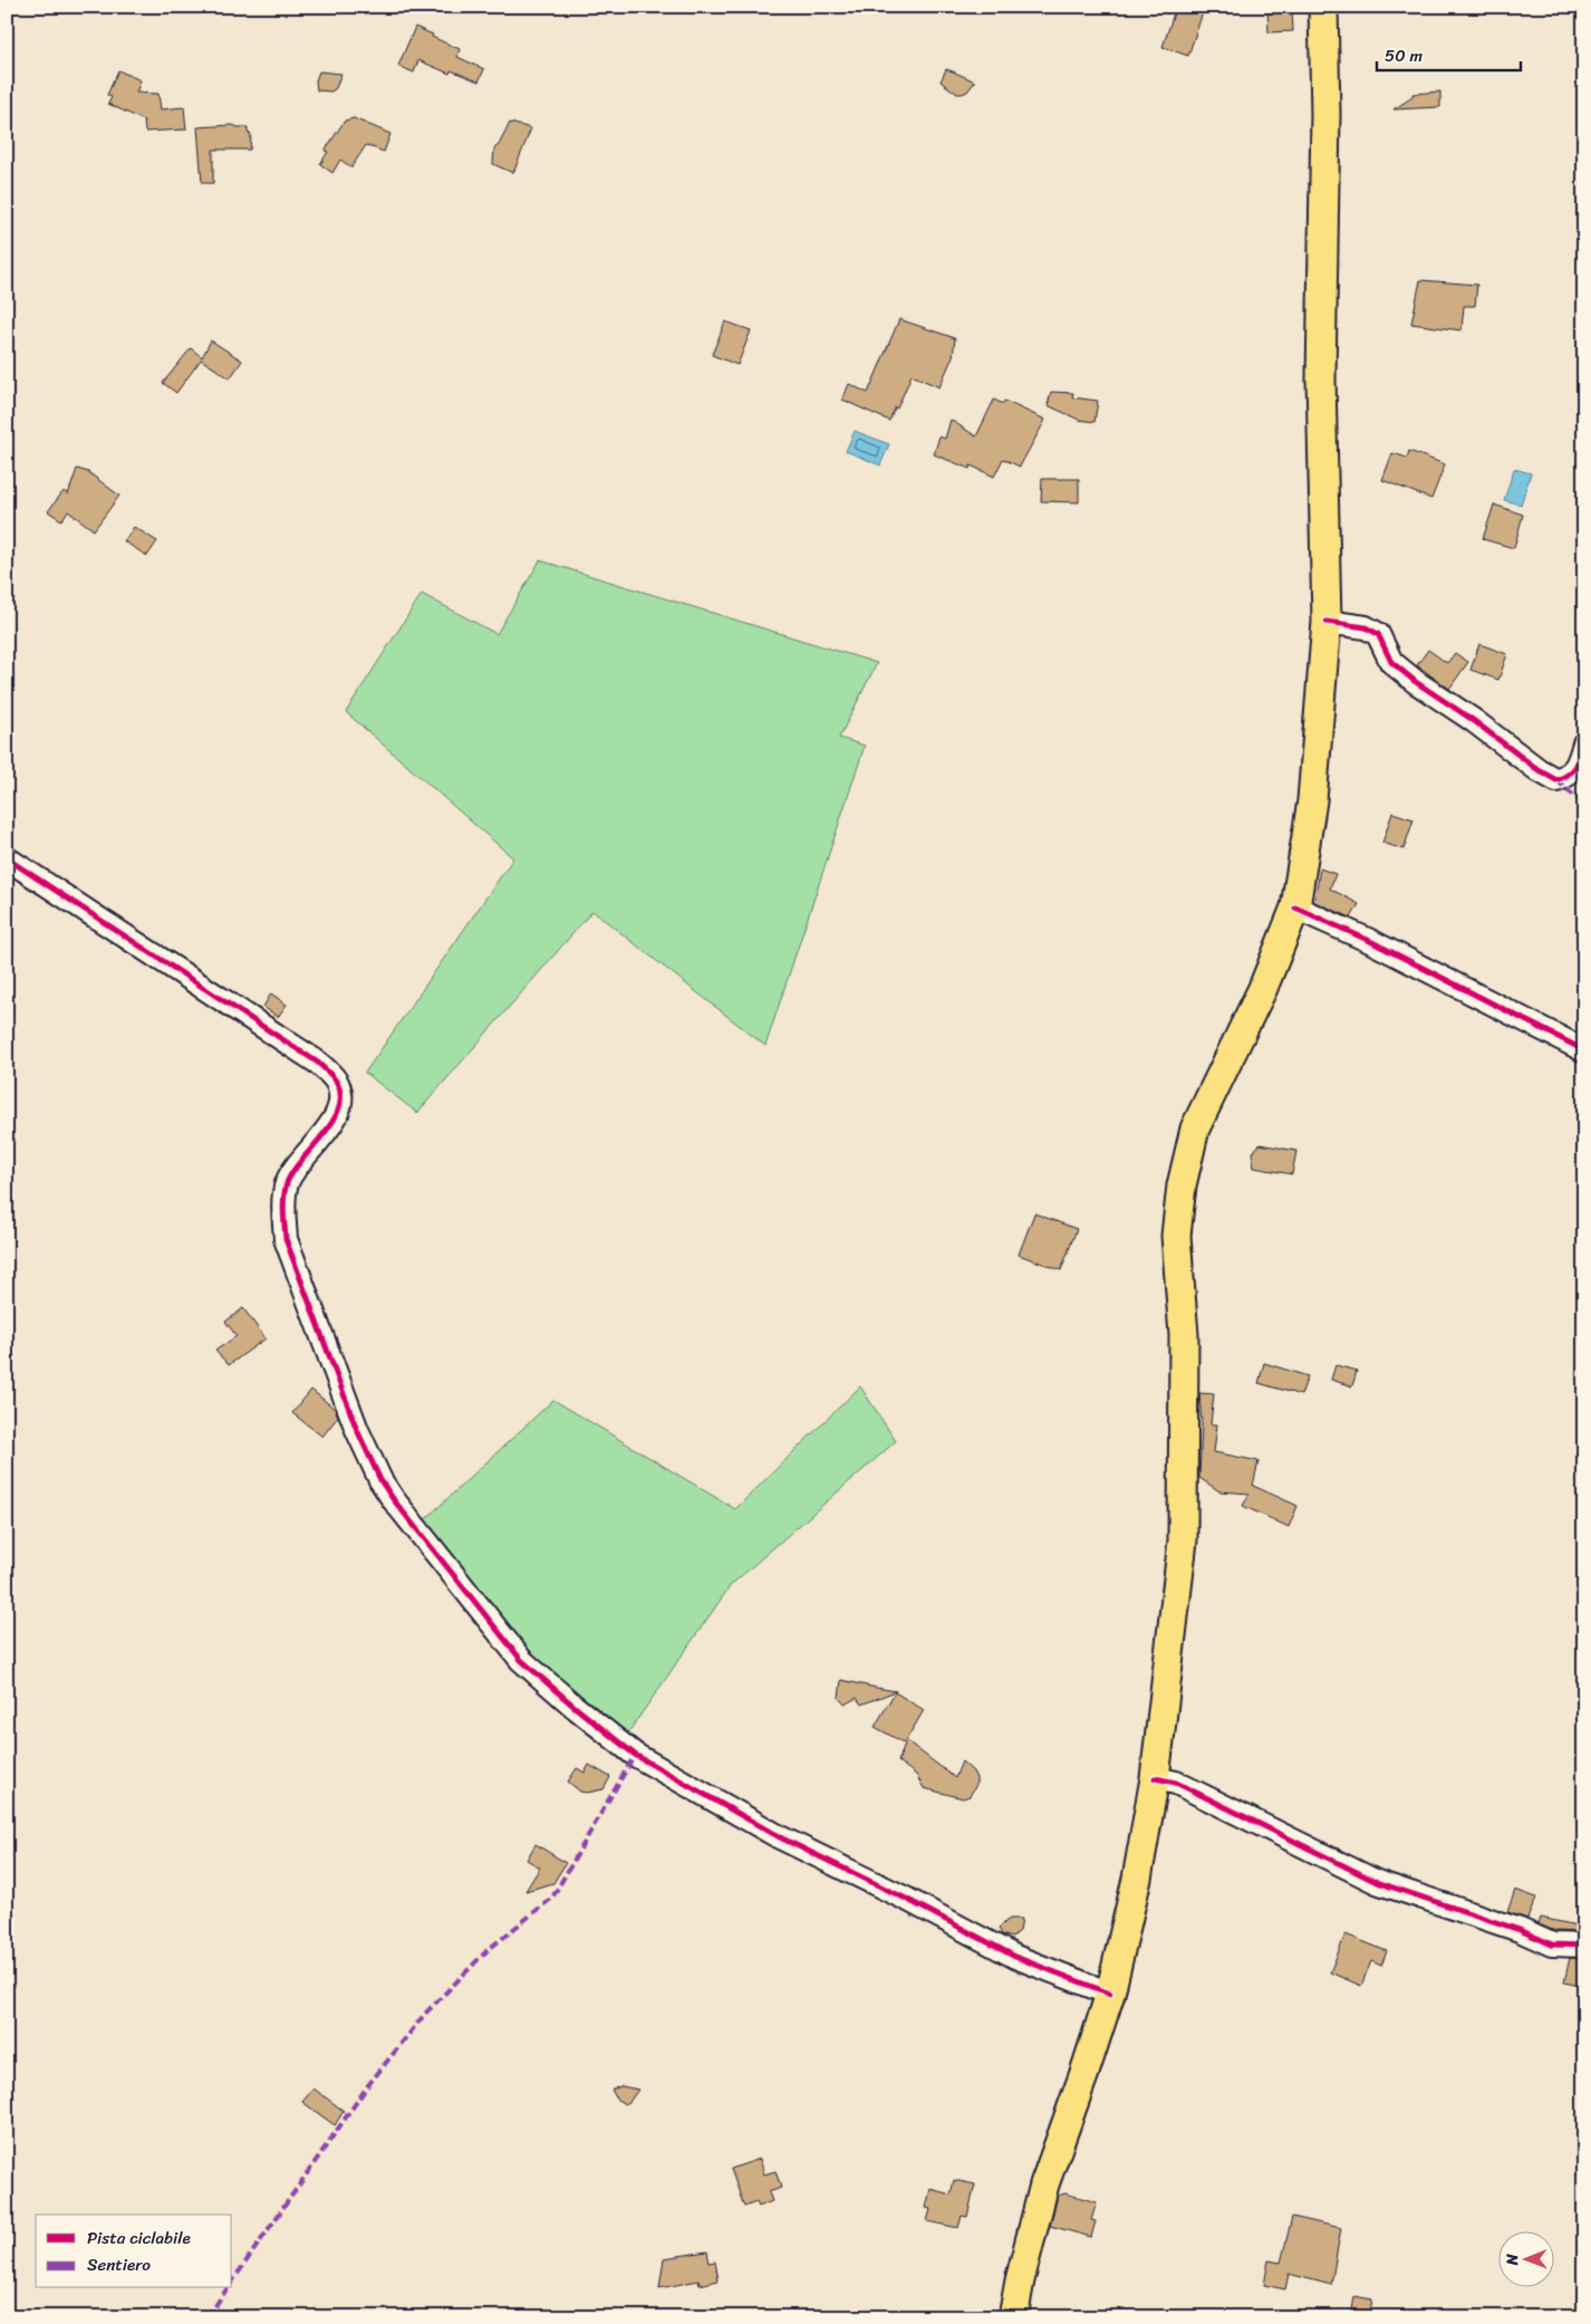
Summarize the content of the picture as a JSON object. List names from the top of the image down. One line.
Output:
{"legend":["Pista ciclabile","Sentiero"],"scale_bar":"50 m","north":"left"}
